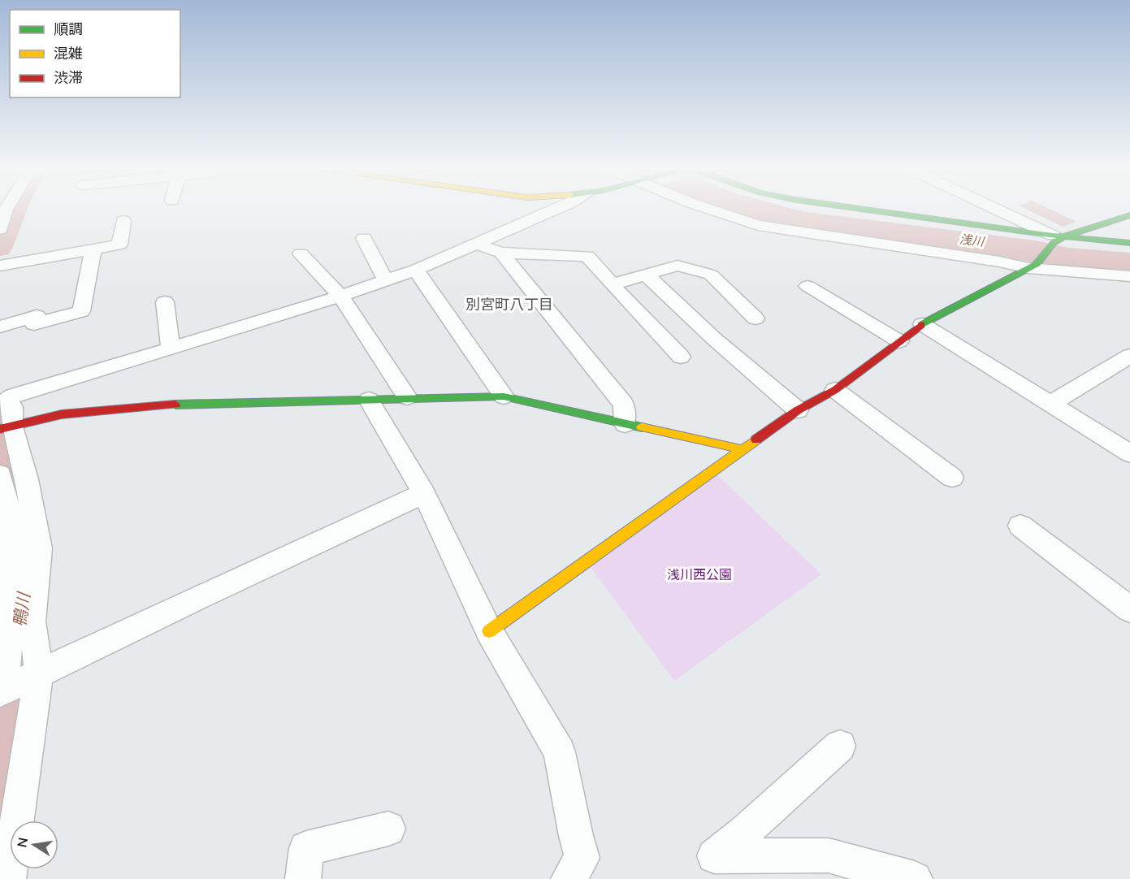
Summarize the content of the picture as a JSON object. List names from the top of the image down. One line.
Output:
{"districts":["別宮町八丁目"],"water":["浅川","鴨川"],"parks":["浅川西公園"],"legend":["順調","混雑","渋滞"],"north":"left"}
